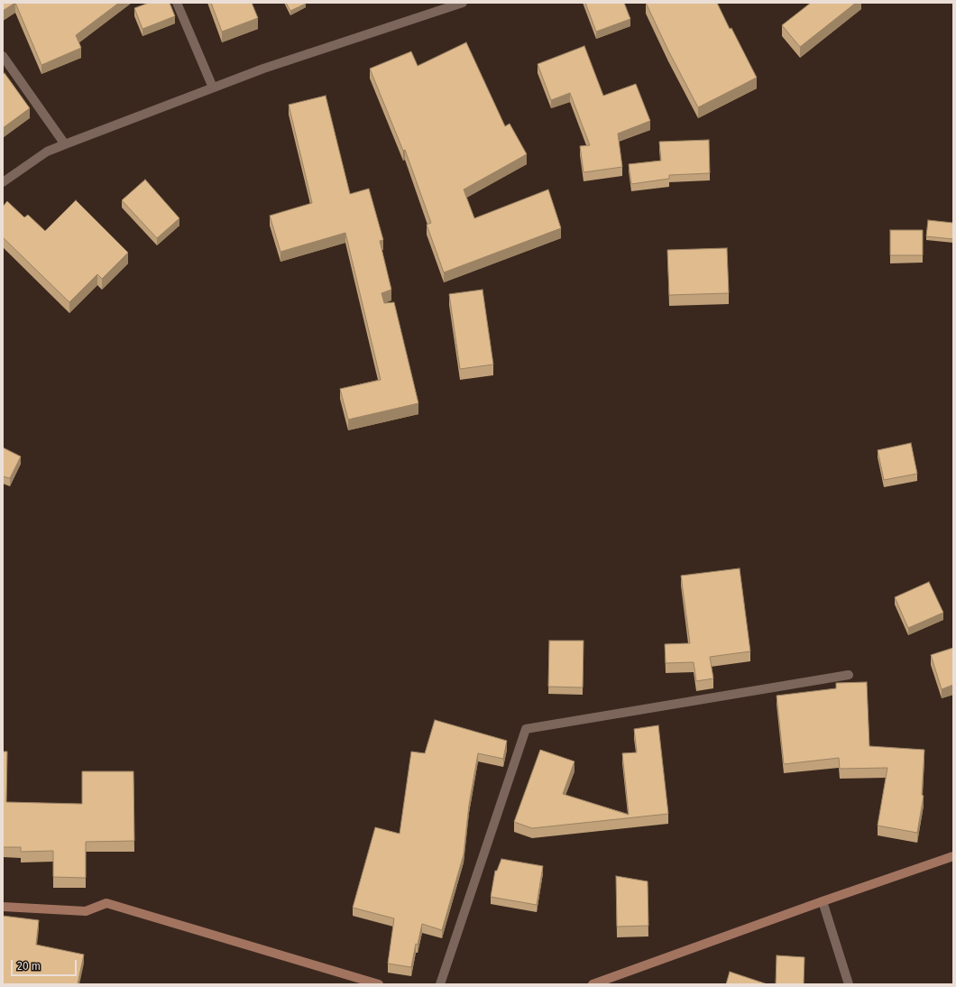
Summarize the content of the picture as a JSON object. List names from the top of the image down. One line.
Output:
{"scale_bar":"20 m"}
